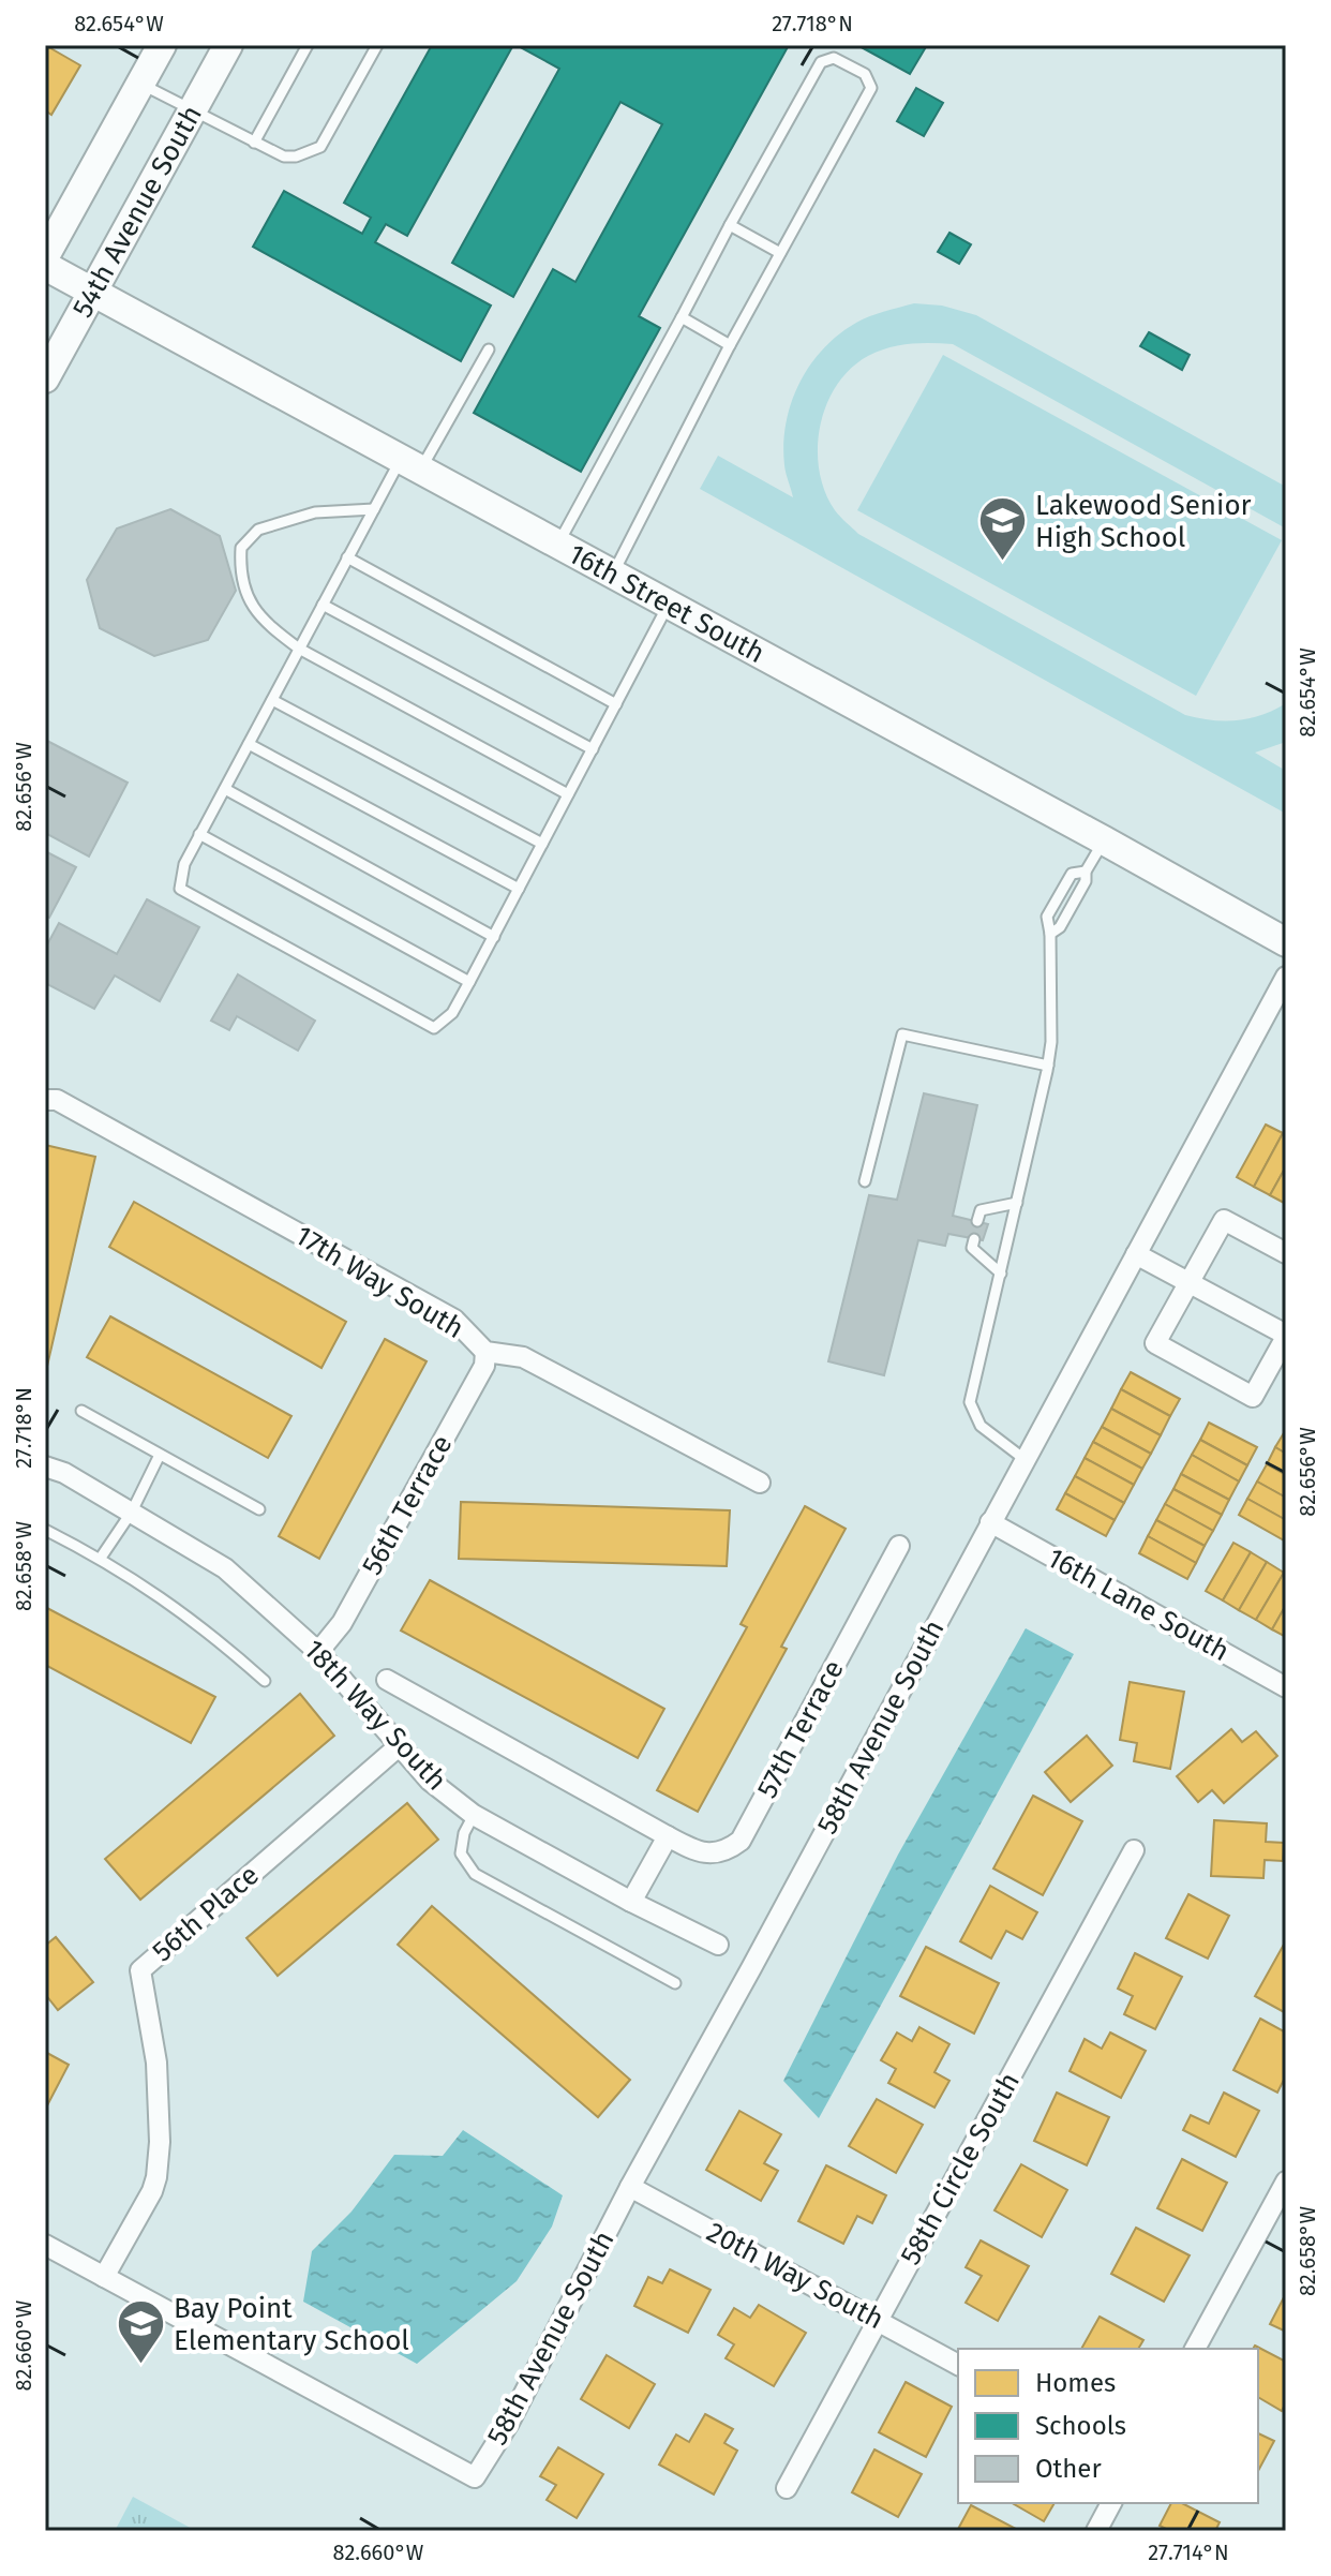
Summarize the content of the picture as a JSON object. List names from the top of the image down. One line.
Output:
{"streets":{"street":["54th Avenue South","16th Street South","17th Way South","56th Terrace","16th Lane South","18th Way South","58th Avenue South","57th Terrace","56th Place","58th Circle South","20th Way South"]},"crossings":[["54th Avenue South","16th Street South"],["17th Way South","56th Terrace"],["56th Terrace","18th Way South"],["16th Lane South","58th Avenue South"],["18th Way South","56th Place"],["58th Avenue South","56th Place"],["58th Avenue South","20th Way South"],["58th Circle South","20th Way South"]],"places":{"school or university":["Lakewood Senior High School","Bay Point Elementary School"]},"legend":["Homes","Schools","Other"],"coordinates":["82.654°W","27.718°N","82.656°W","82.658°W","82.660°W","27.714°N"]}
